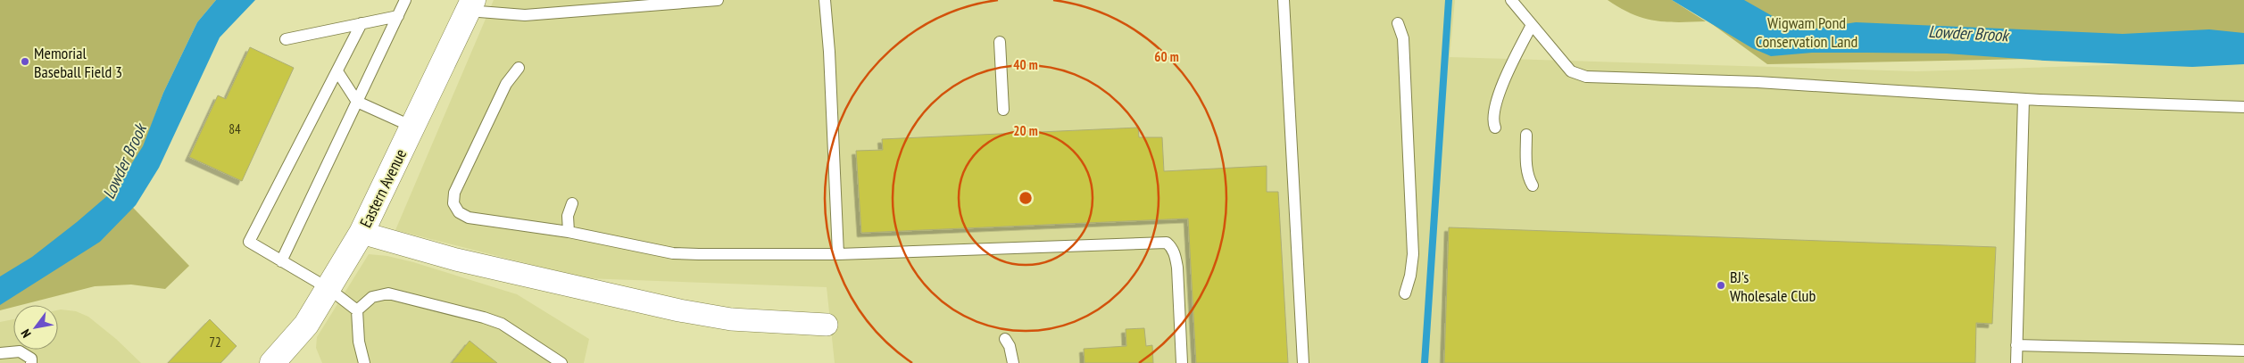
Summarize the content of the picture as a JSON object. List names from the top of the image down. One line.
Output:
{"streets":{"main road":["Eastern Avenue"]},"water":["Lowder Brook"],"parks":["Wigwam Pond Conservation Land"],"places":["Memorial Baseball Field 3","BJ's Wholesale Club"],"house_numbers":["84","72"],"north":"bottom left","rings":["60 m","40 m","20 m"]}
